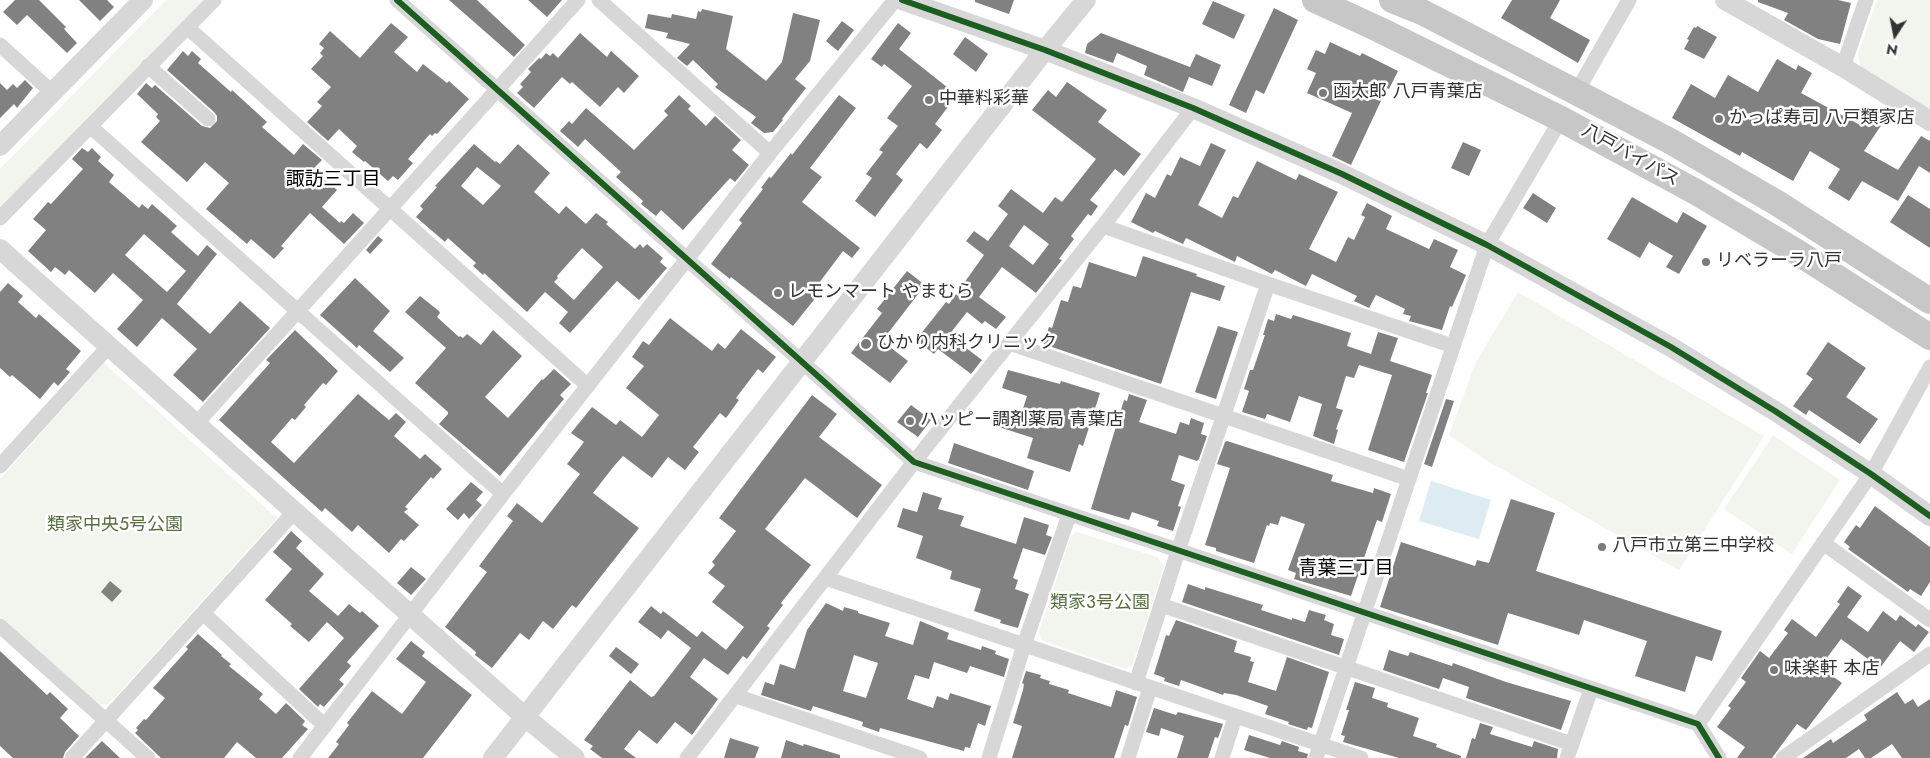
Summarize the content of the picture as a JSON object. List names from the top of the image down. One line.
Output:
{"streets":{"highway":["八戸バイパス"]},"districts":["諏訪三丁目","青葉三丁目"],"parks":["類家中央5号公園","類家3号公園"],"places":["函太郎 八戸青葉店","中華料彩華","かっぱ寿司 八戸類家店","リベラーラ八戸","レモンマート やまむら","ひかり内科クリニック","ハッピー調剤薬局 青葉店","八戸市立第三中学校","味楽軒 本店"],"north":"bottom"}
